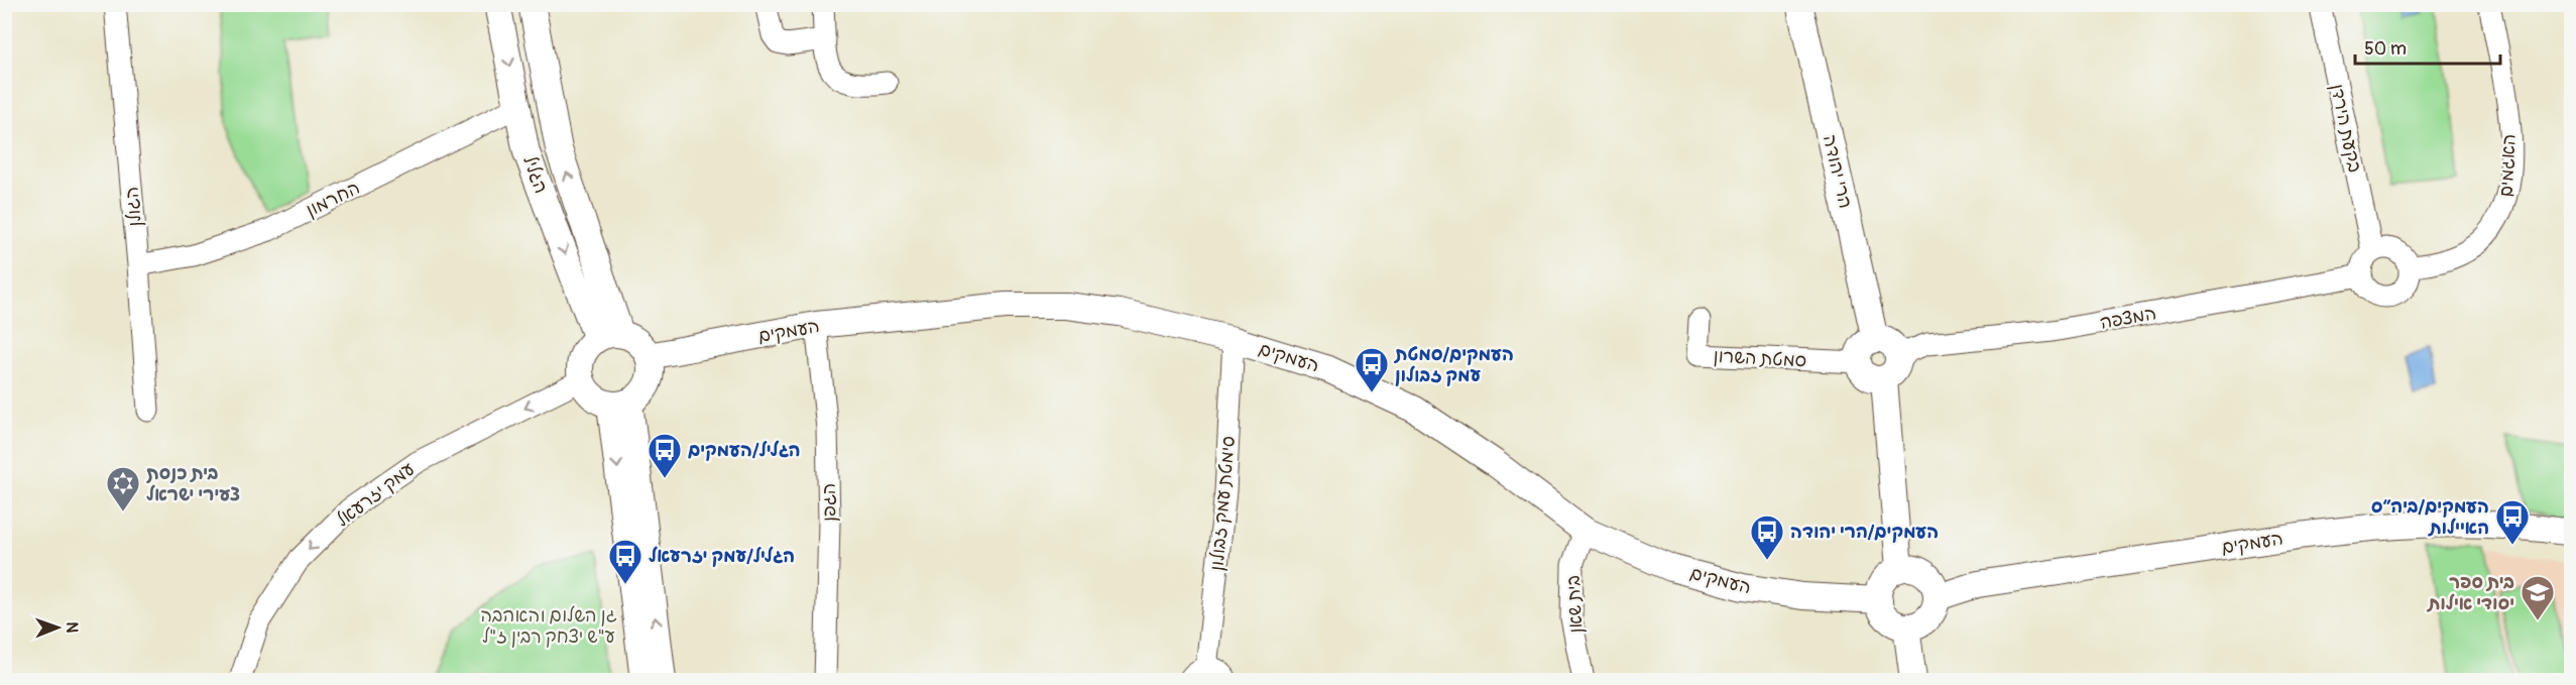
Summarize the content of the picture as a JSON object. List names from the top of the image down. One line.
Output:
{"streets":{"street":["בקעת הירדן","האגמים","הרי יהודה","הגליל","החרמון","הגולן","המצפה","העמקים","סמטת השרון","עמק יזרעאל","הגפן","סימטת עמק זבולון","בית שאן"]},"crossings":[["בקעת הירדן","האגמים"],["בקעת הירדן","המצפה"],["האגמים","המצפה"],["הרי יהודה","המצפה"],["הרי יהודה","סמטת השרון"],["הגליל","החרמון"],["הגליל","העמקים"],["הגליל","עמק יזרעאל"],["החרמון","הגולן"],["המצפה","סמטת השרון"],["העמקים","עמק יזרעאל"],["העמקים","הגפן"],["העמקים","סימטת עמק זבולון"],["העמקים","בית שאן"]],"one_way":["עמק יזרעאל"],"parks":["גן השלום והאהבה ע\"ש יצחק רבין ז\"ל"],"places":{"bus stop":["העמקים/סמטת עמק זבולון","הגליל/העמקים","העמקים/ביה״ס האיילות","העמקים/הרי יהודה","הגליל/עמק יזרעאל"],"synagogue":["בית כנסת צעירי ישראל"],"school or university":["בית ספר יסודי אילות"]},"scale_bar":"50 m","north":"right"}
